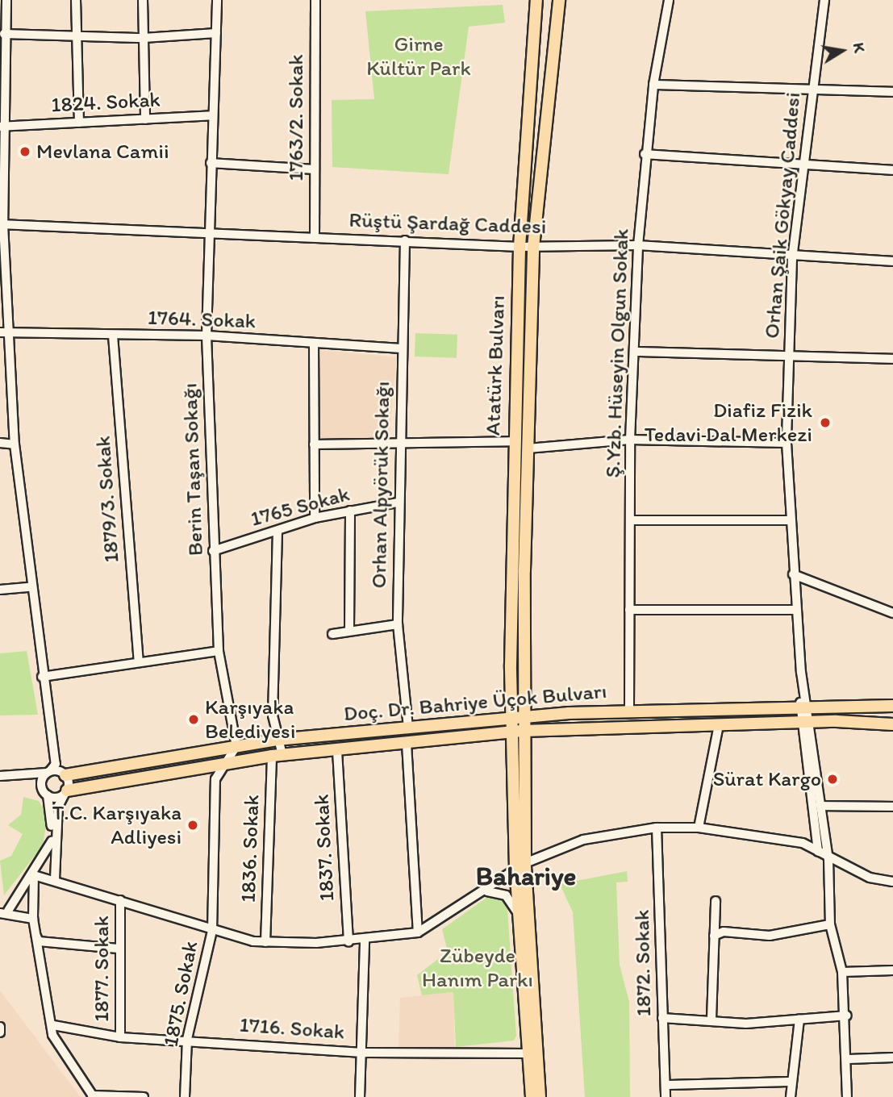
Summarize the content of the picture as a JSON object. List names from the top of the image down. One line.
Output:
{"streets":{"main road":["Atatürk Bulvarı","Doç. Dr. Bahriye Üçok Bulvarı"],"street":["1824. Sokak","1763/2. Sokak","Orhan Şaik Gökyay Caddesi","Rüştü Şardağ Caddesi","1764. Sokak","Ş.Yzb. Hüseyin Olgun Sokak","Berin Taşan Sokağı","Orhan Alpyörük Sokağı","1879/3. Sokak","1765 Sokak","1837. Sokak","1836. Sokak","1872. Sokak","1877. Sokak","1875. Sokak","1716. Sokak"]},"crossings":[["1824. Sokak","Berin Taşan Sokağı"],["1763/2. Sokak","Rüştü Şardağ Caddesi"],["Orhan Şaik Gökyay Caddesi","Rüştü Şardağ Caddesi"],["Orhan Şaik Gökyay Caddesi","Doç. Dr. Bahriye Üçok Bulvarı"],["Rüştü Şardağ Caddesi","Ş.Yzb. Hüseyin Olgun Sokak"],["Rüştü Şardağ Caddesi","Atatürk Bulvarı"],["Rüştü Şardağ Caddesi","Berin Taşan Sokağı"],["Rüştü Şardağ Caddesi","Orhan Alpyörük Sokağı"],["1764. Sokak","Berin Taşan Sokağı"],["1764. Sokak","Orhan Alpyörük Sokağı"],["1764. Sokak","1879/3. Sokak"],["Ş.Yzb. Hüseyin Olgun Sokak","Doç. Dr. Bahriye Üçok Bulvarı"],["Atatürk Bulvarı","Doç. Dr. Bahriye Üçok Bulvarı"],["Berin Taşan Sokağı","1765 Sokak"],["Berin Taşan Sokağı","Doç. Dr. Bahriye Üçok Bulvarı"],["Orhan Alpyörük Sokağı","1765 Sokak"],["Orhan Alpyörük Sokağı","Doç. Dr. Bahriye Üçok Bulvarı"],["Doç. Dr. Bahriye Üçok Bulvarı","1837. Sokak"],["Doç. Dr. Bahriye Üçok Bulvarı","1836. Sokak"],["1877. Sokak","1716. Sokak"],["1875. Sokak","1716. Sokak"]],"districts":["Bahariye"],"parks":["Girne Kültür Park","Zübeyde Hanım Parkı"],"places":["Mevlana Camii","Diafiz Fizik Tedavi Dal Merkezi","Karşıyaka Belediyesi","Sürat Kargo","T.C. Karşıyaka Adliyesi"],"north":"right"}
